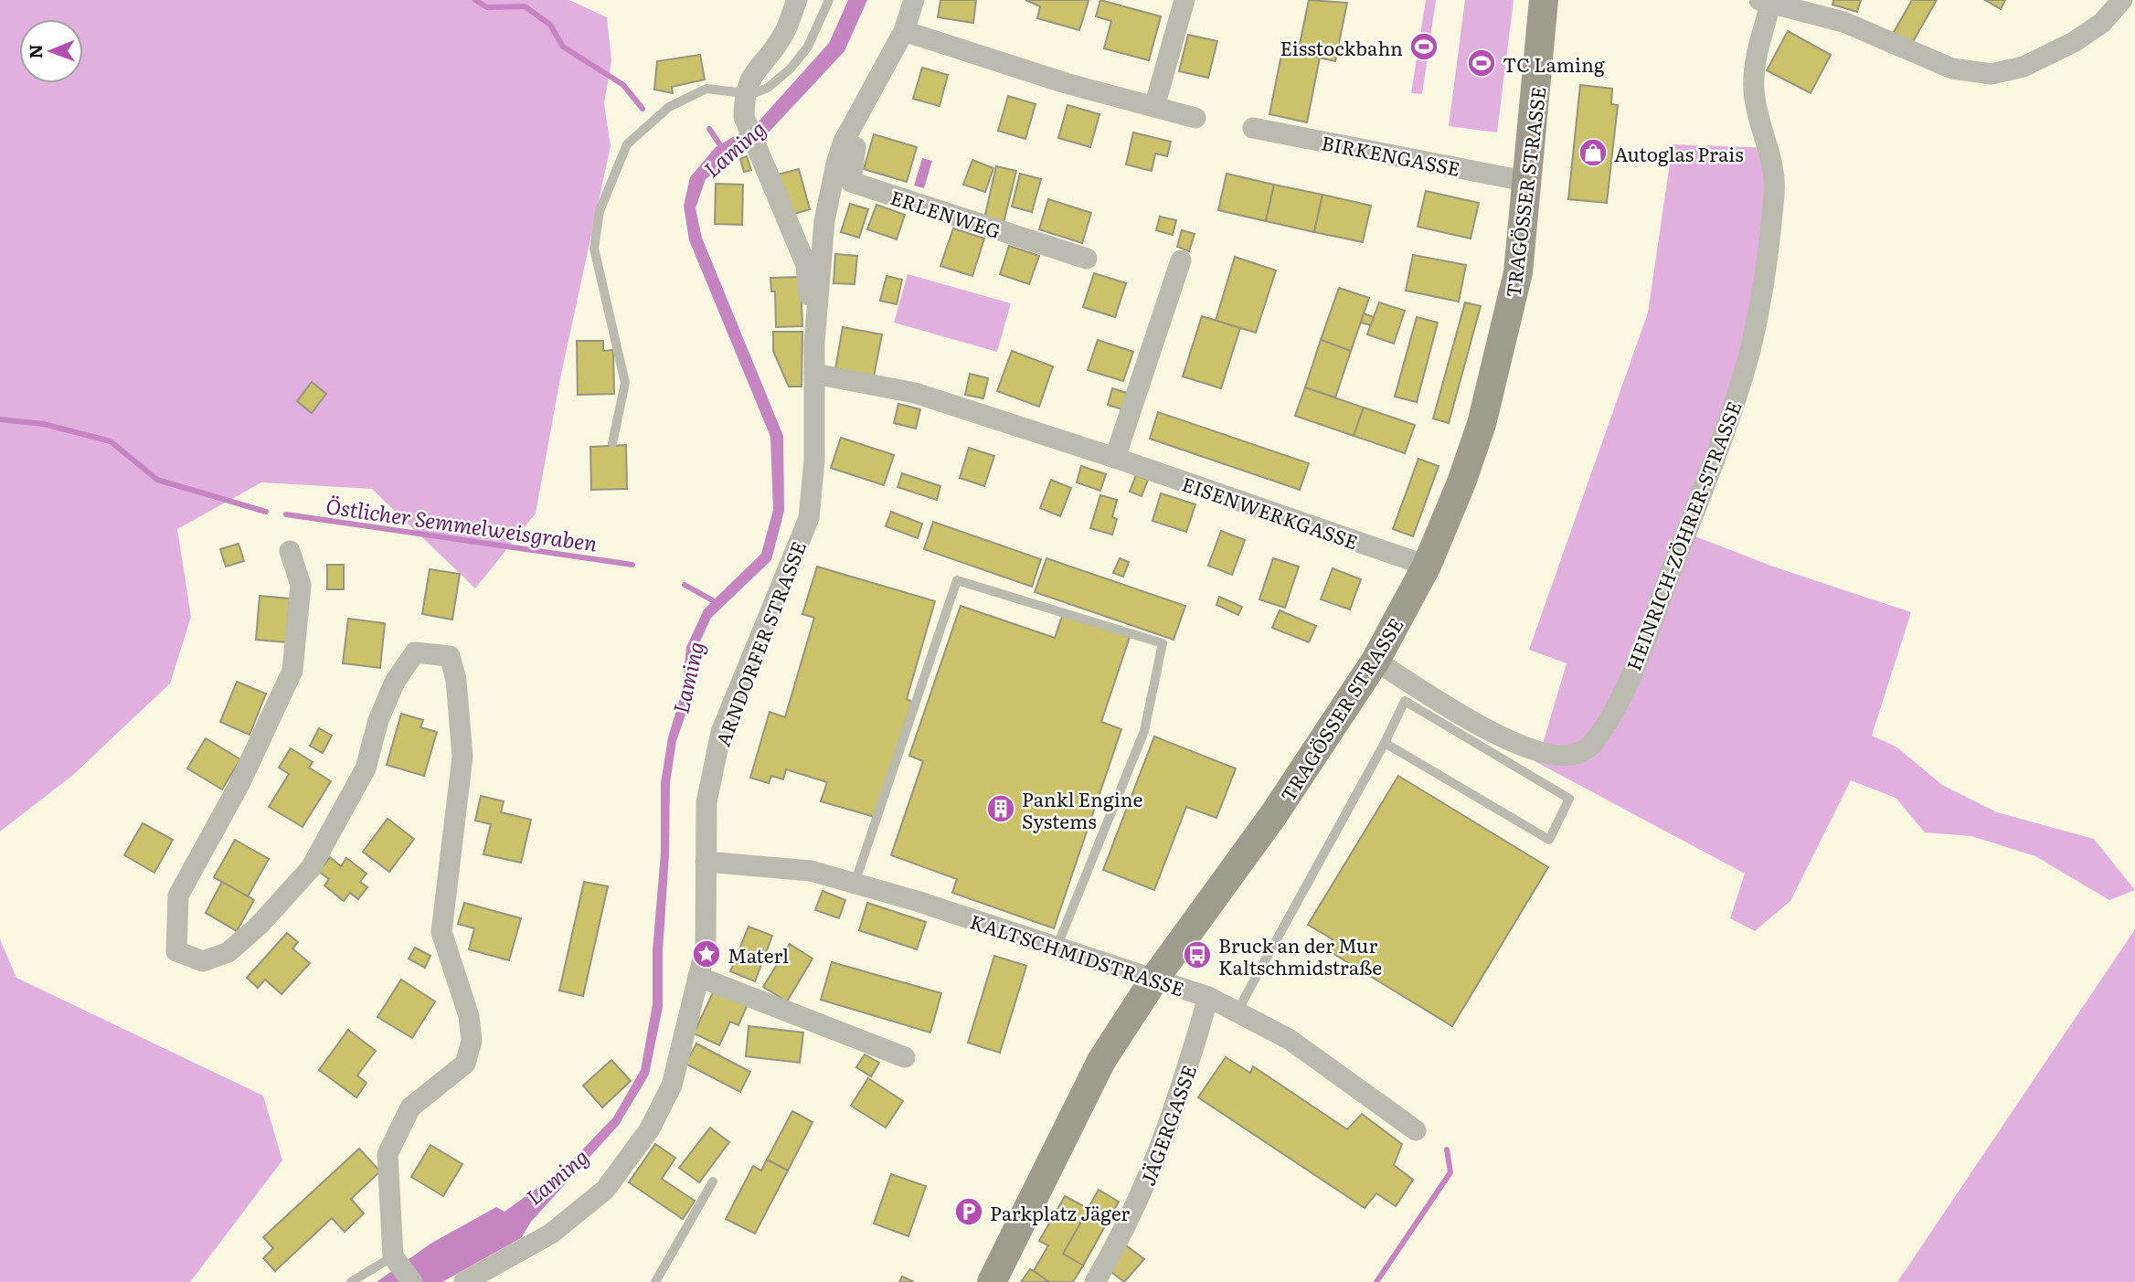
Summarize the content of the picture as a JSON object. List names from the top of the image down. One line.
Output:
{"streets":{"main road":["TRAGÖSSER STRASSE"],"street":["BIRKENGASSE","ERLENWEG","EISENWERKGASSE","HEINRICH-ZÖHRER-STRASSE","ARNDORFER STRASSE","KALTSCHMIDSTRASSE","JÄGERGASSE"]},"crossings":[["BIRKENGASSE","TRAGÖSSER STRASSE"],["TRAGÖSSER STRASSE","EISENWERKGASSE"],["TRAGÖSSER STRASSE","HEINRICH-ZÖHRER-STRASSE"],["TRAGÖSSER STRASSE","KALTSCHMIDSTRASSE"],["ERLENWEG","ARNDORFER STRASSE"],["EISENWERKGASSE","ARNDORFER STRASSE"],["ARNDORFER STRASSE","KALTSCHMIDSTRASSE"],["KALTSCHMIDSTRASSE","JÄGERGASSE"]],"water":["Laming","Östlicher Semmelweisgraben"],"places":{"sports":["Eisstockbahn","TC Laming"],"shop":["Autoglas Prais"],"building":["Pankl Engine Systems"],"place":["Materl"],"bus stop":["Bruck an der Mur Kaltschmidstraße"],"parking":["Parkplatz Jäger"]},"north":"left"}
